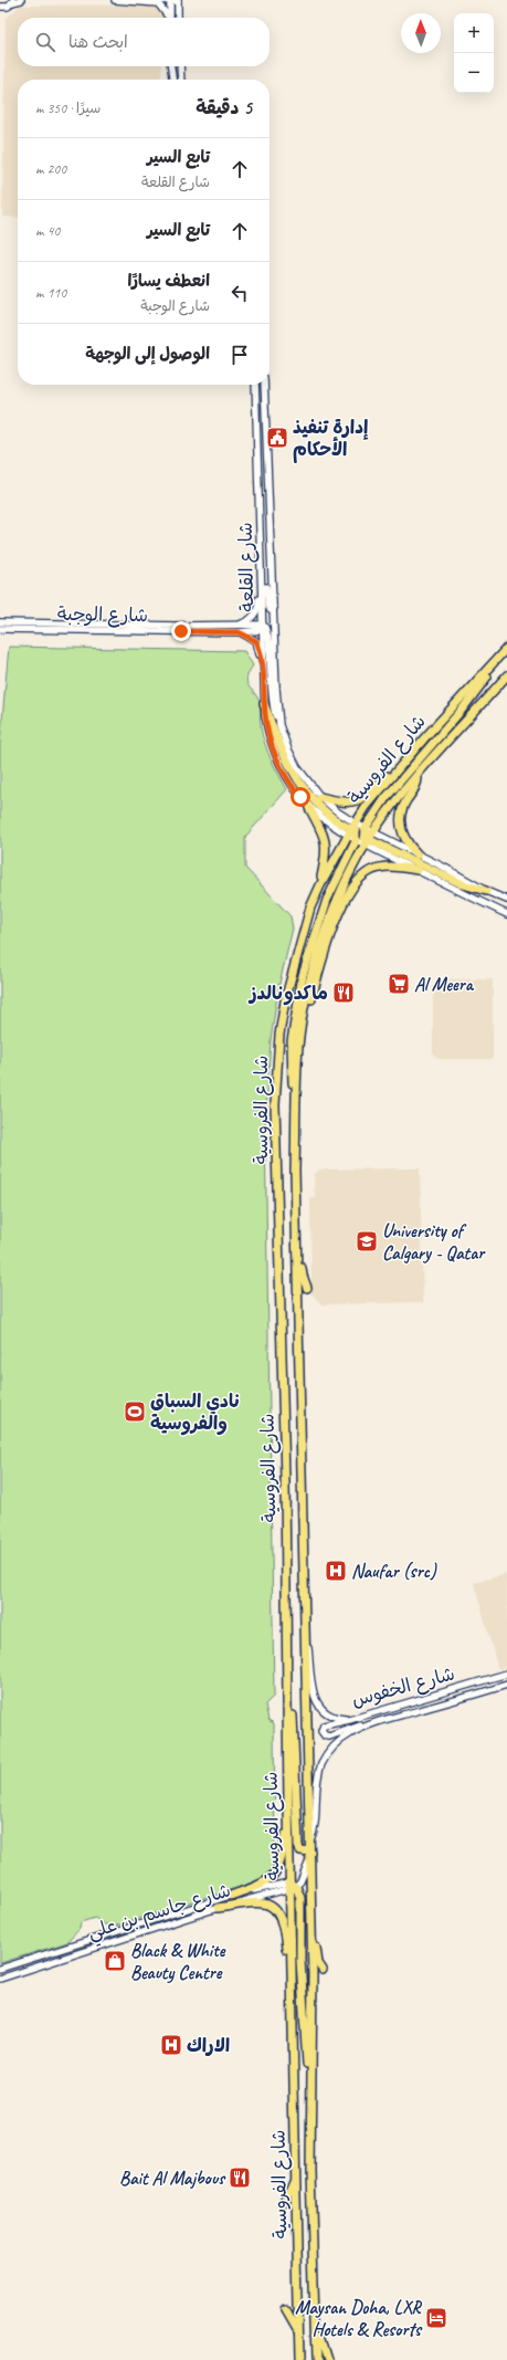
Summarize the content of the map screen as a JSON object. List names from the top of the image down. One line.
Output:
{"streets":{"highway":["شارع الفروسية"],"street":["شارع القلعة","شارع الوجبة","شارع الخفوس","شارع جاسم بن علي"]},"crossings":[["شارع القلعة","شارع الوجبة"],["شارع القلعة","شارع الفروسية"],["شارع الفروسية","شارع الخفوس"],["شارع الفروسية","شارع جاسم بن علي"]],"places":{"public building":["إدارة تنفيذ الأحكام"],"supermarket":["Al Meera"],"restaurant":["ماكدونالدز","Bait Al Majbous"],"school or university":["University of Calgary - Qatar"],"sports":["نادي السباق والفروسية"],"hospital":["Naufar (src)","الاراك"],"shop":["Black & White Beauty Centre"],"hotel":["Maysan Doha, LXR Hotels & Resorts"]},"north":"top","page":{"map_buttons":["+","−"],"search":"ابحث هنا","heading":["5 دقيقة","سيرًا · 350 m"],"list":[["تابع السير","شارع القلعة","200 m"],["تابع السير","40 m"],["انعطف يسارًا","شارع الوجبة","110 m"],"الوصول إلى الوجهة"]}}
